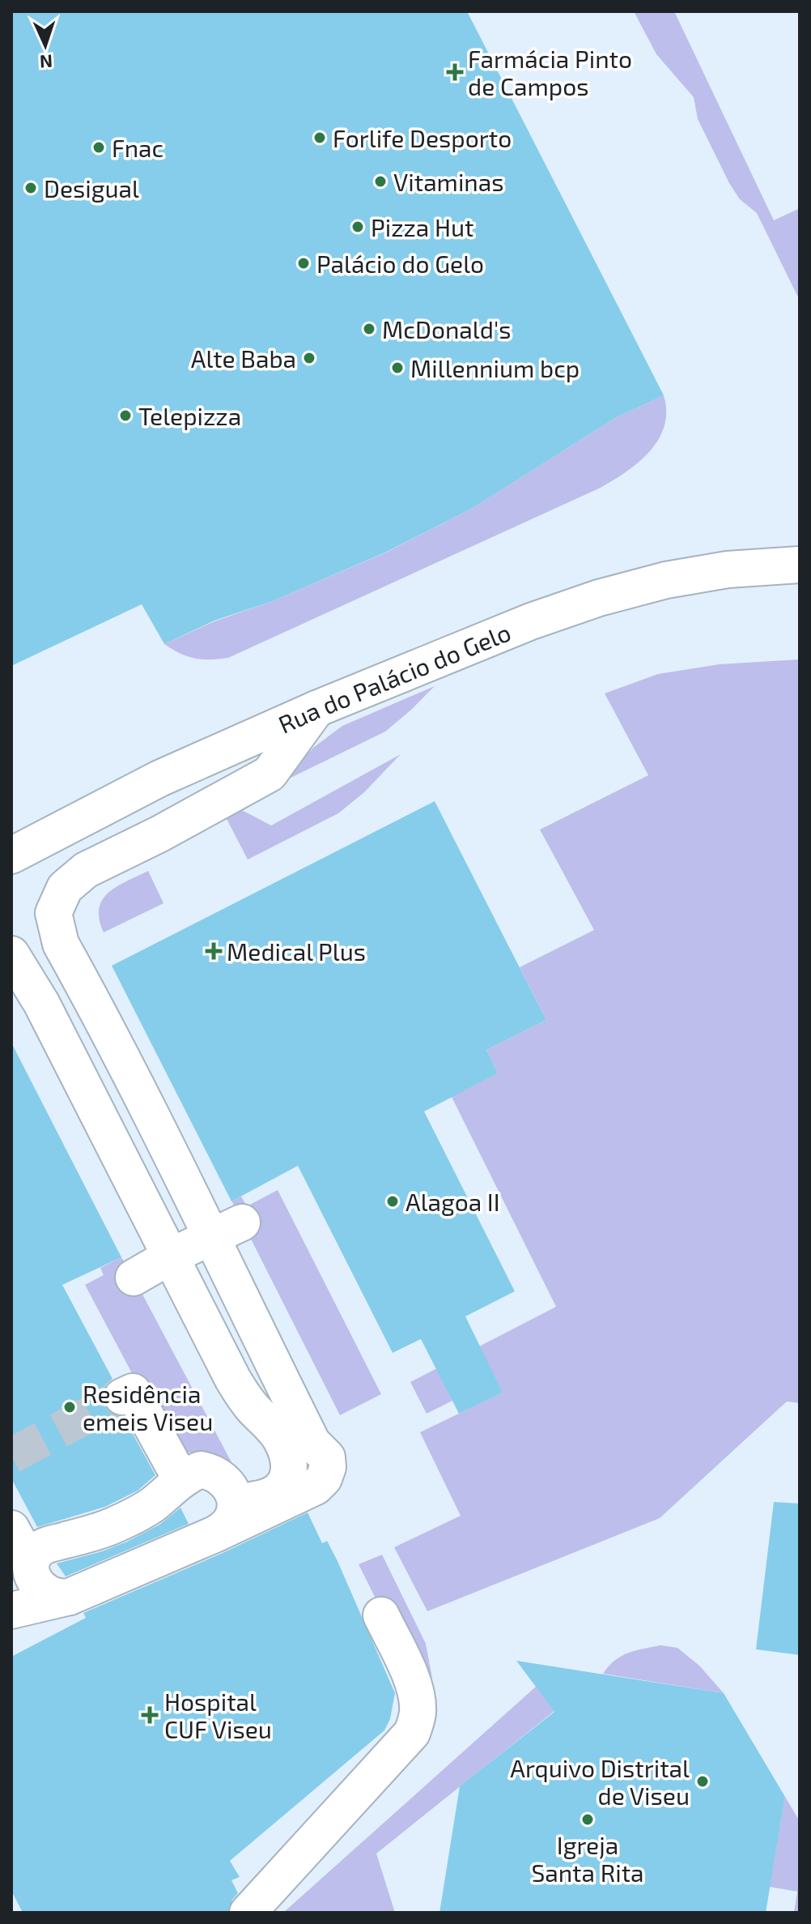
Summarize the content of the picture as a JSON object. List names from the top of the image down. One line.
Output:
{"streets":{"street":["Rua do Palácio do Gelo"]},"places":{"health":["Farmácia Pinto de Campos","Medical Plus","Hospital CUF Viseu"],"other":["Forlife Desporto","Fnac","Vitaminas","Desigual","Pizza Hut","Palácio do Gelo","McDonald's","Alte Baba","Millennium bcp","Telepizza","Alagoa II","Residência emeis Viseu","Arquivo Distrital de Viseu","Igreja Santa Rita"]},"north":"bottom"}
